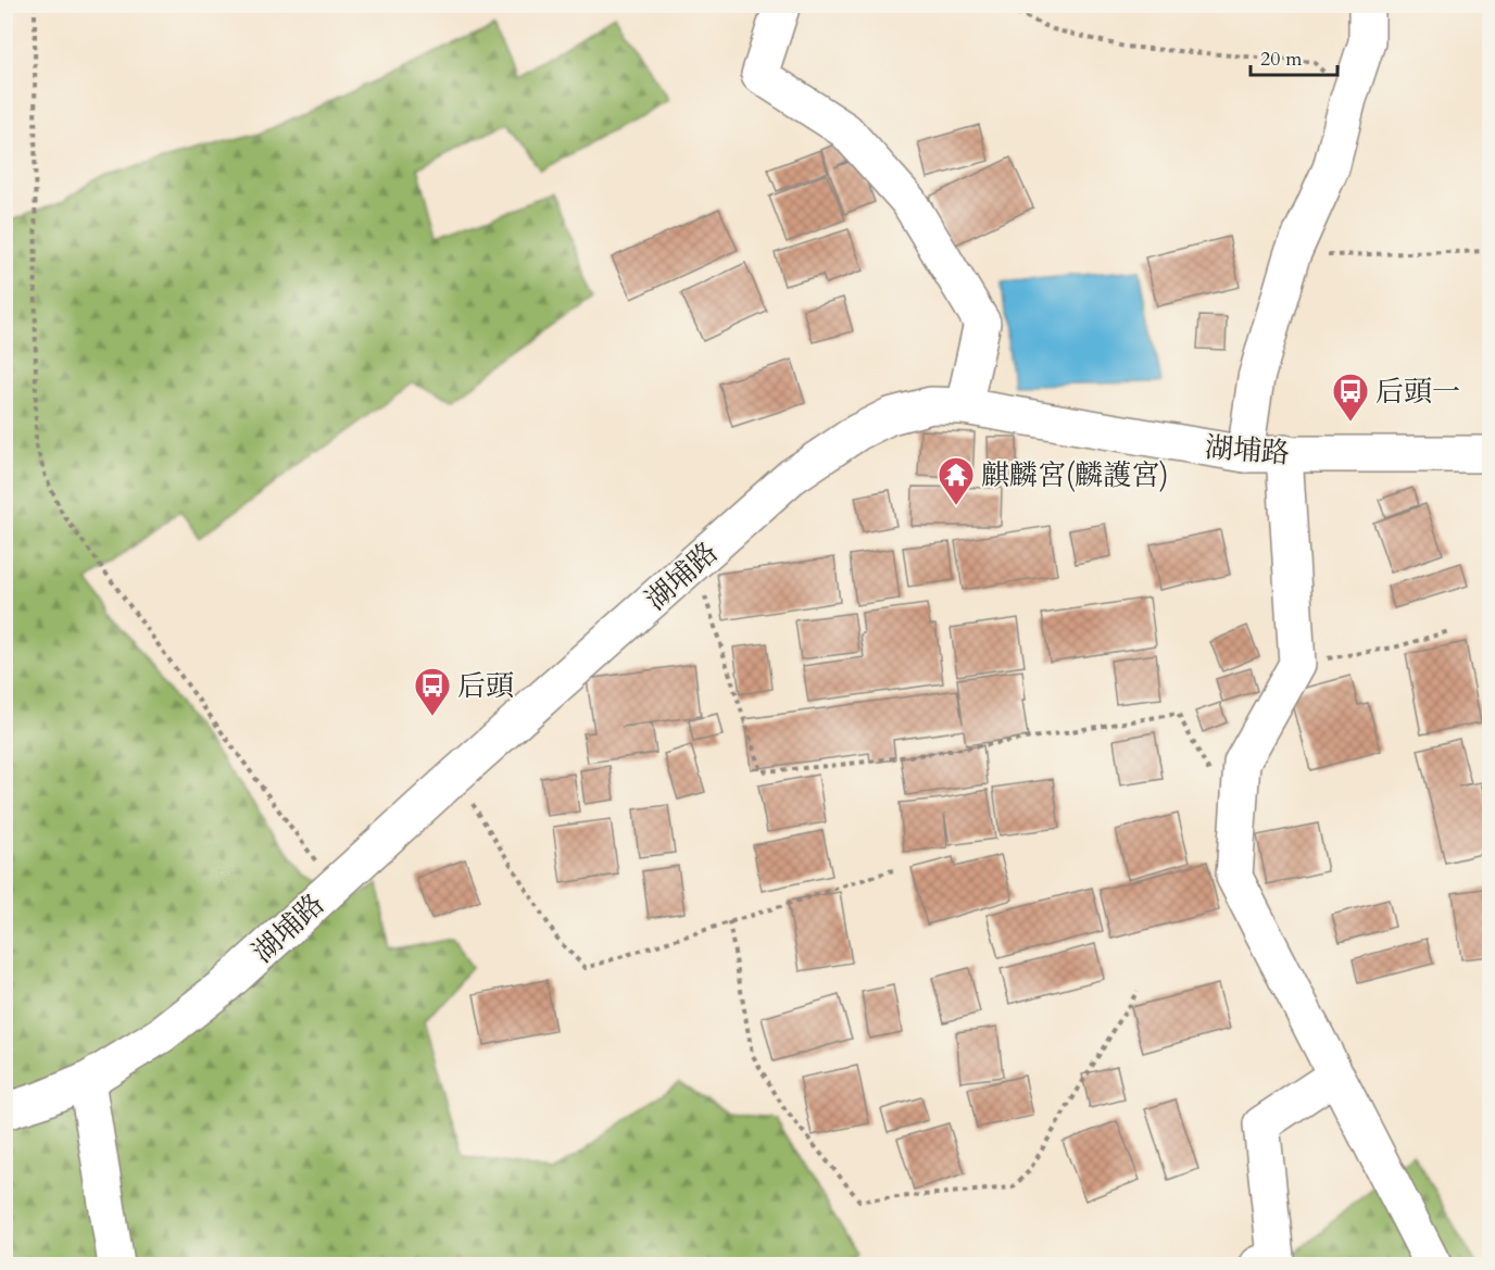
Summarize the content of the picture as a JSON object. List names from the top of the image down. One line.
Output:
{"streets":{"street":["湖埔路"]},"places":{"bus stop":["后頭一","后頭"],"temple":["麒麟宮(麟護宮)"]},"scale_bar":"20 m"}
